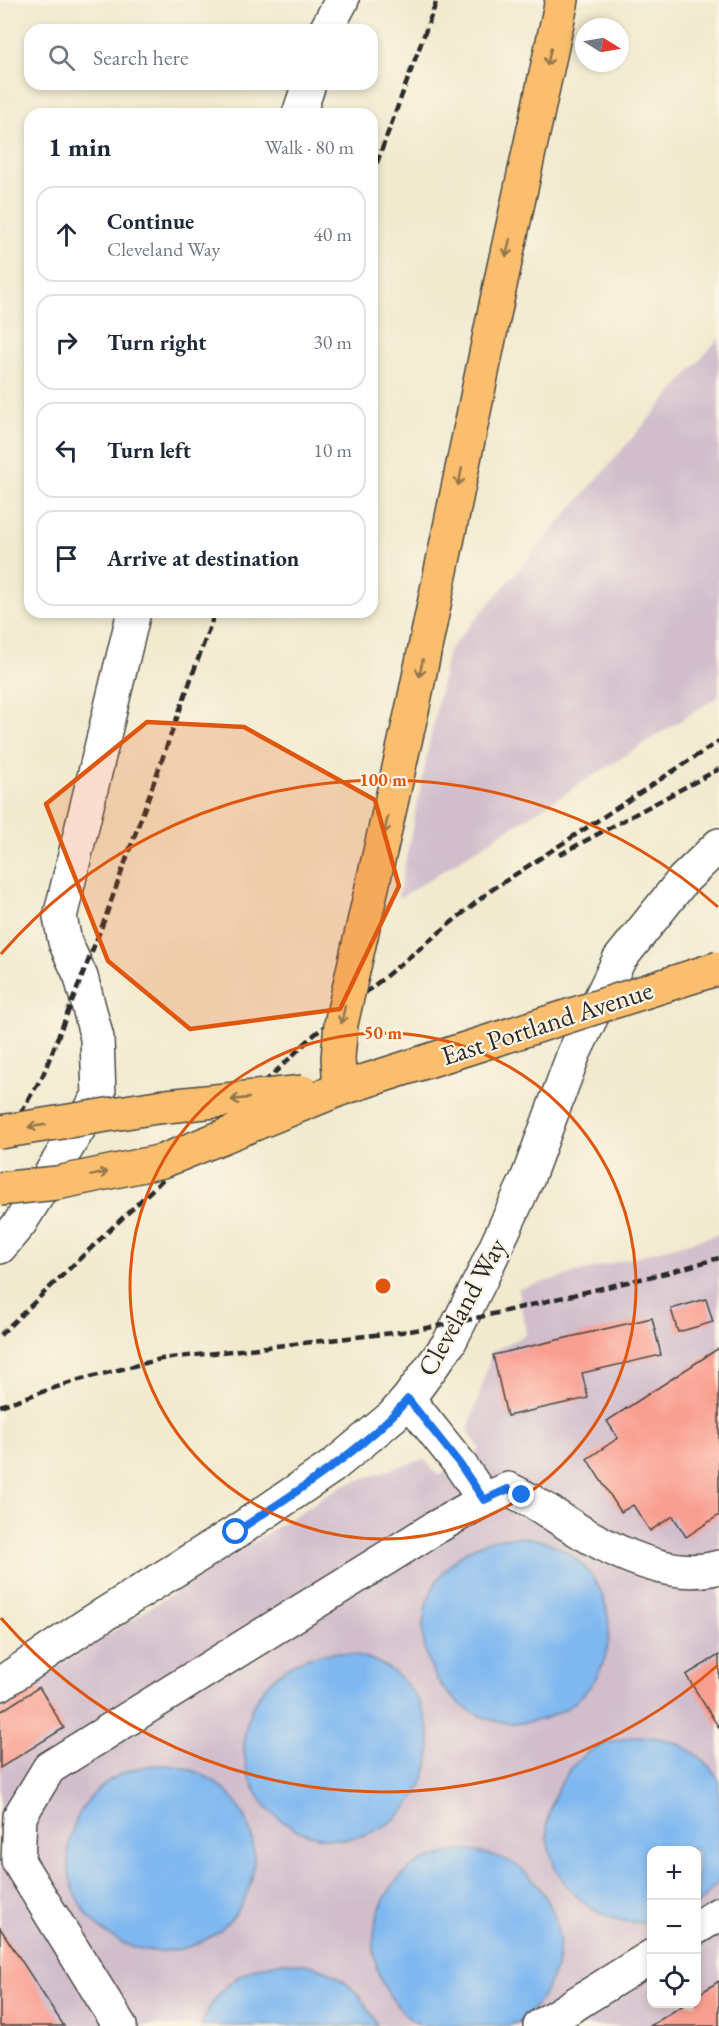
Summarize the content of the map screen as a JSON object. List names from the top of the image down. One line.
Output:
{"streets":{"main road":["East Portland Avenue"],"street":["Cleveland Way"]},"north":"right","page":{"search":"Search here","heading":["1 min","Walk · 80 m"],"list":[["Continue","Cleveland Way","40 m"],["Turn right","30 m"],["Turn left","10 m"],"Arrive at destination"],"map_buttons":["+","−"]},"rings":["100 m","50 m"]}
